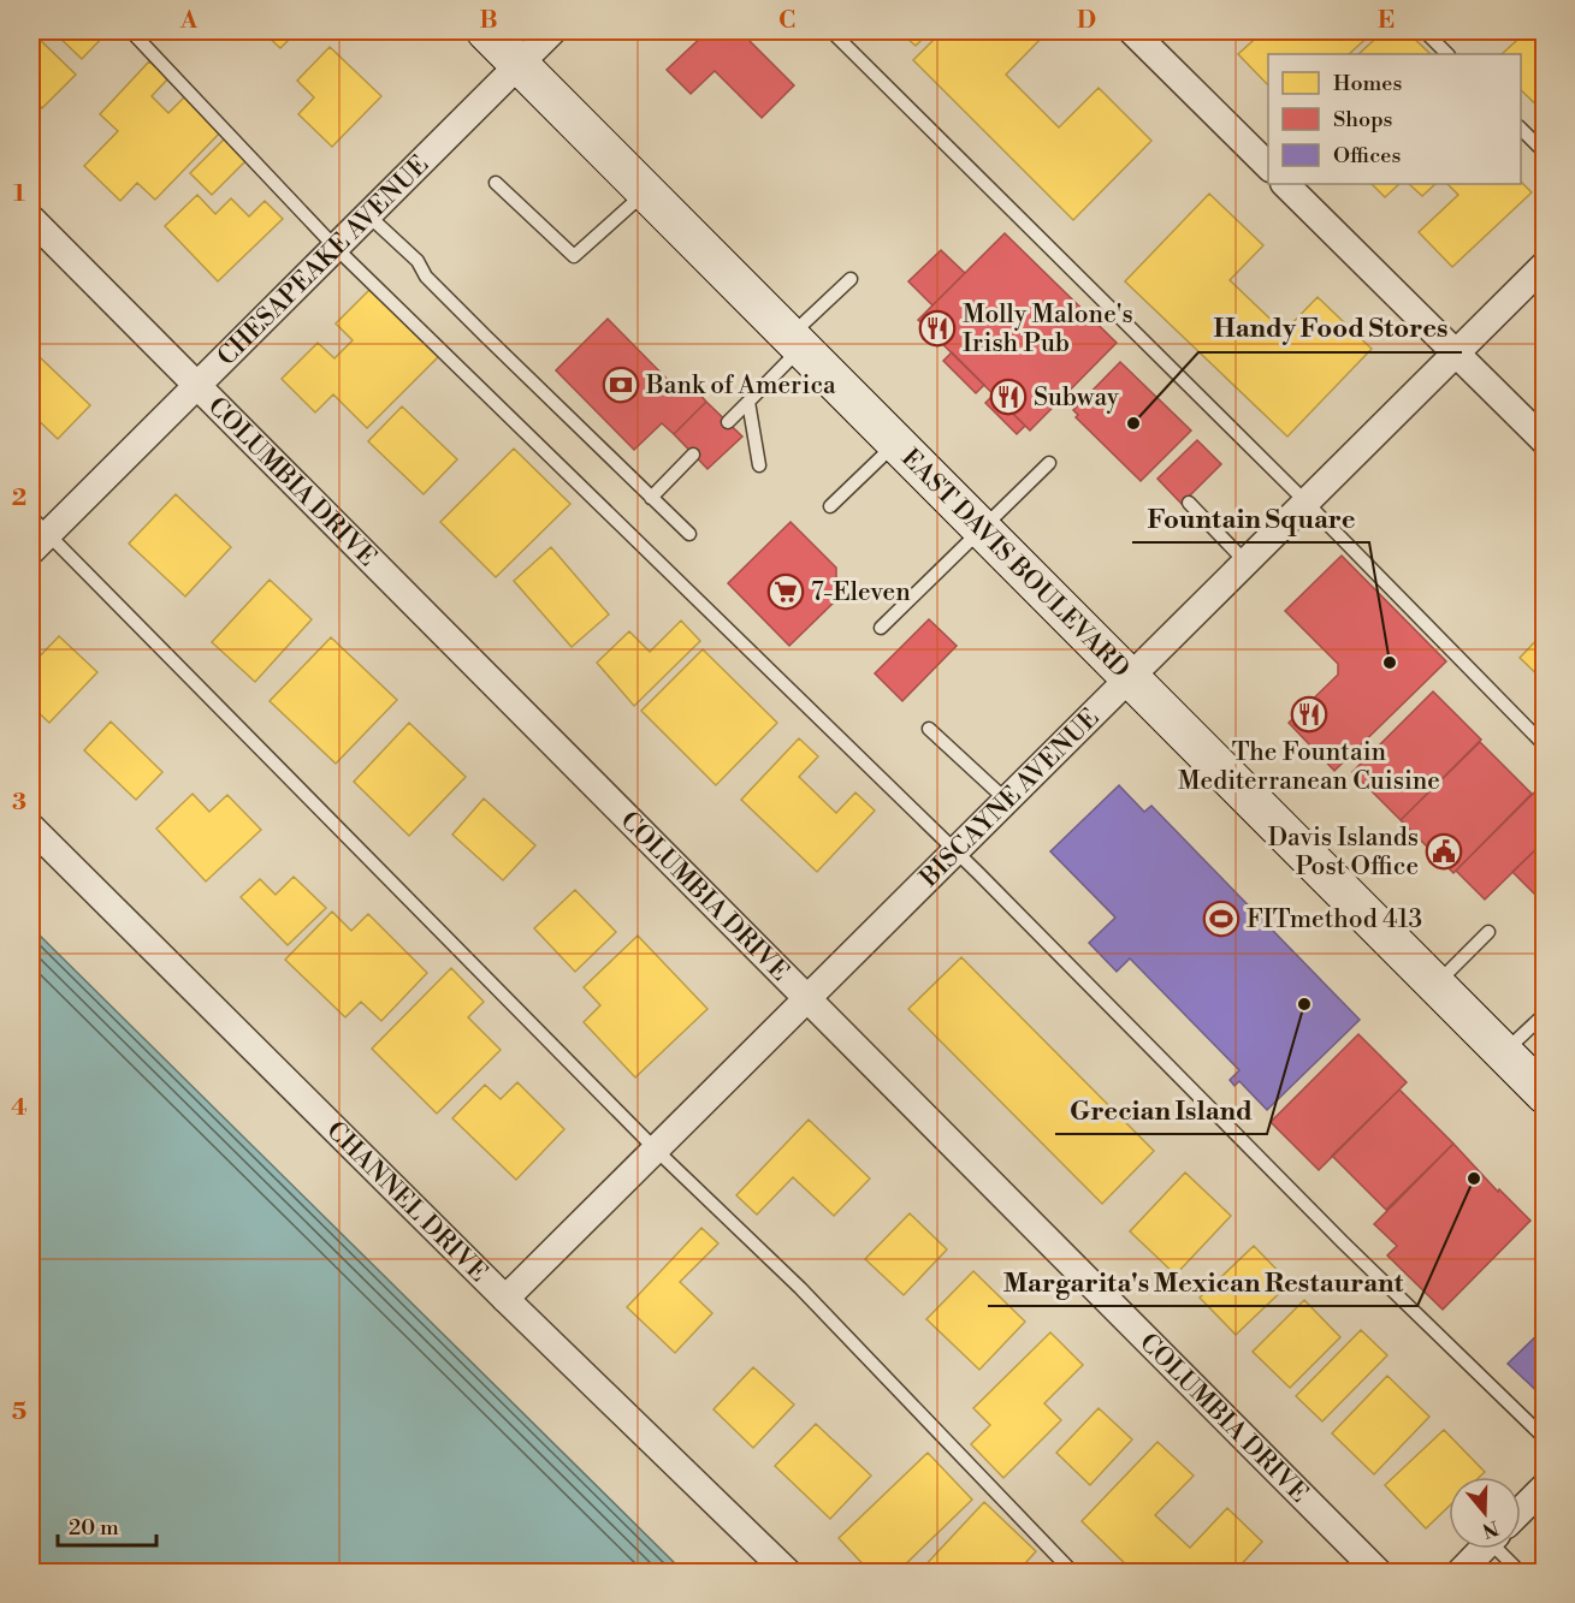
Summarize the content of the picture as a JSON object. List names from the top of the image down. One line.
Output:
{"streets":{"street":["CHESAPEAKE AVENUE","COLUMBIA DRIVE","EAST DAVIS BOULEVARD","BISCAYNE AVENUE","CHANNEL DRIVE"]},"crossings":[["CHESAPEAKE AVENUE","COLUMBIA DRIVE"],["CHESAPEAKE AVENUE","EAST DAVIS BOULEVARD"],["COLUMBIA DRIVE","BISCAYNE AVENUE"],["EAST DAVIS BOULEVARD","BISCAYNE AVENUE"],["BISCAYNE AVENUE","CHANNEL DRIVE"]],"places":{"restaurant":["Molly Malone's Irish Pub","Subway","The Fountain Mediterranean Cuisine"],"bank":["Bank of America"],"other":["Handy Food Stores","Fountain Square","Grecian Island","Margarita's Mexican Restaurant"],"supermarket":["7-Eleven"],"public building":["Davis Islands Post Office"],"sports":["FITmethod 413"]},"legend":["Homes","Shops","Offices"],"scale_bar":"20 m","north":"bottom","grid":{"columns":["A","B","C","D","E"],"rows":["1","2","3","4","5"]}}
